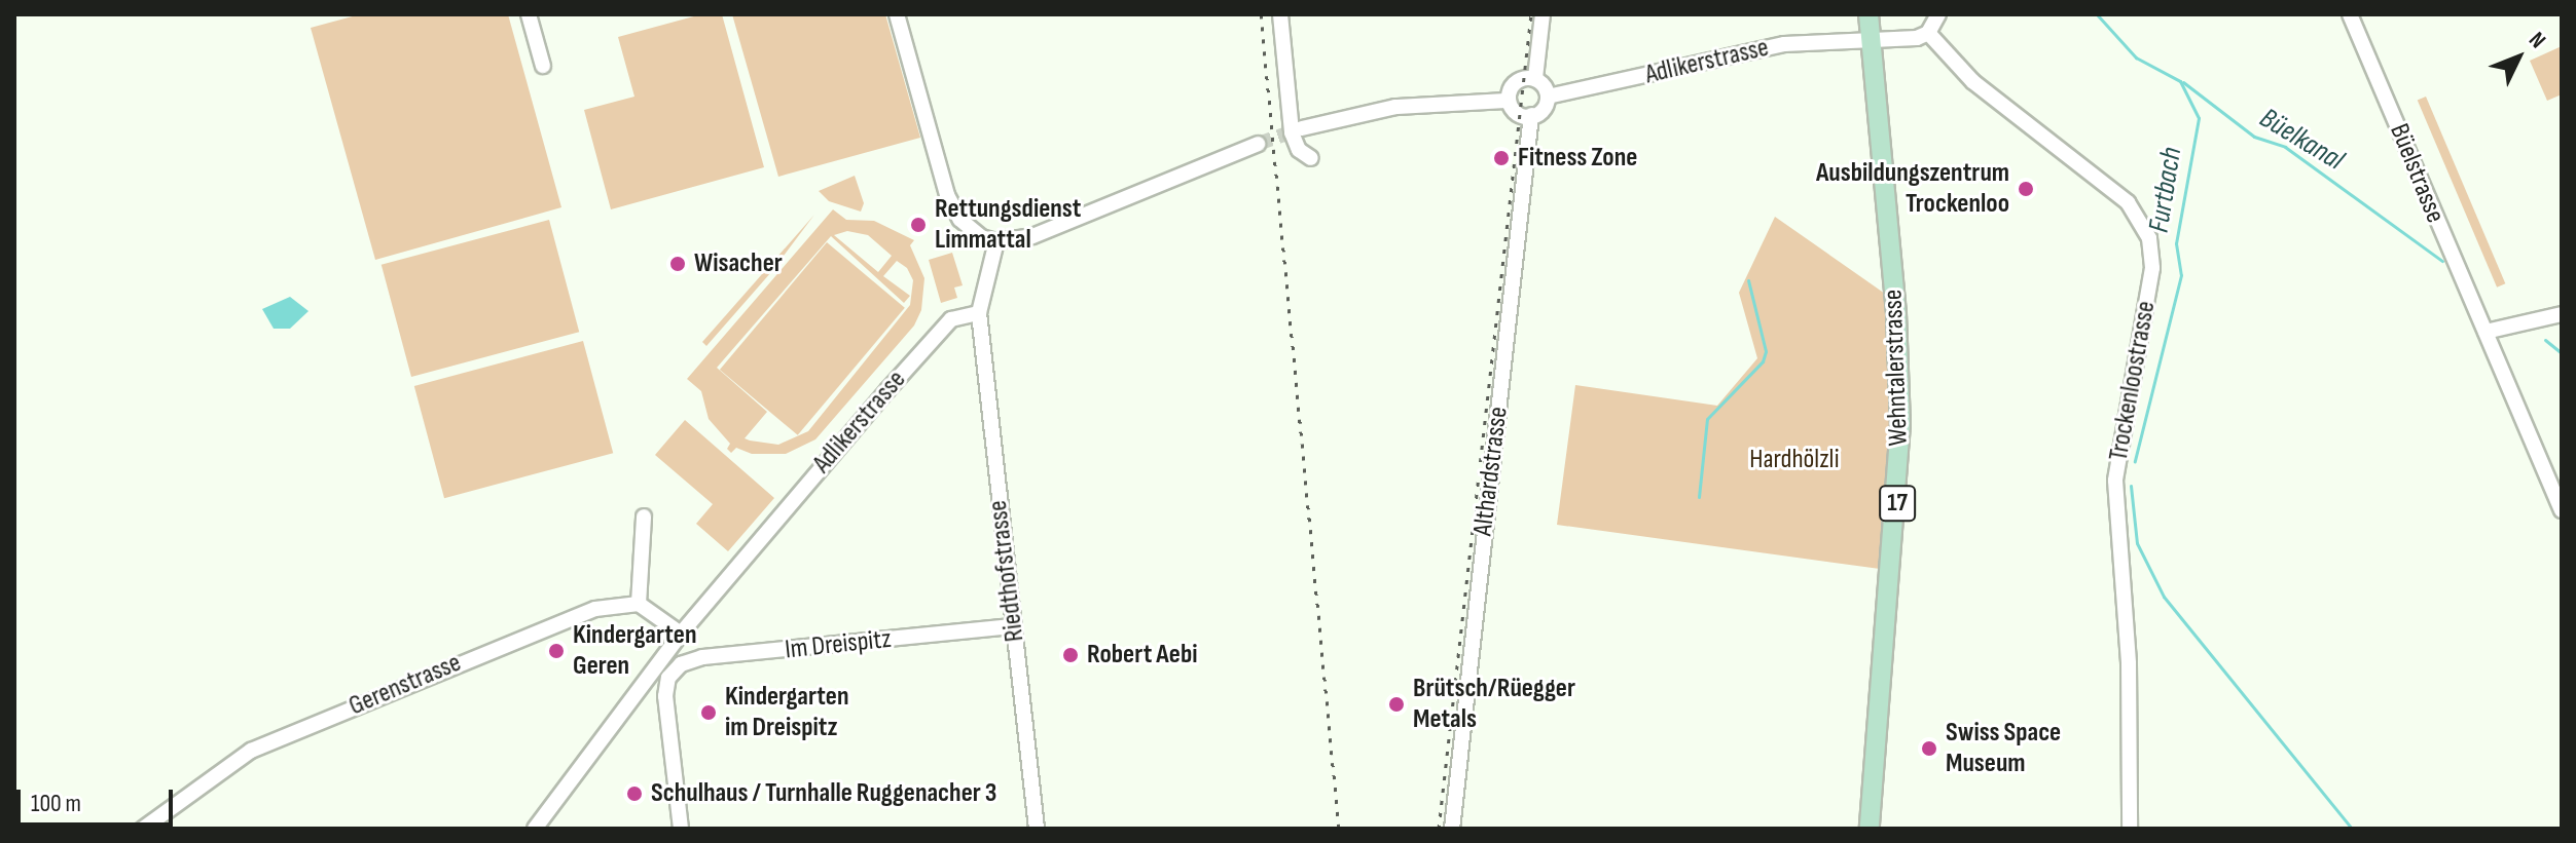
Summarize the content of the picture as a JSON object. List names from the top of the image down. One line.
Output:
{"streets":{"main road":["Wehntalerstrasse","17"],"street":["Adlikerstrasse","Büelstrasse","Trockenloostrasse","Althardstrasse","Riedthofstrasse","Im Dreispitz","Gerenstrasse"]},"crossings":[["Adlikerstrasse","Wehntalerstrasse"],["Adlikerstrasse","Althardstrasse"],["Adlikerstrasse","17"],["Adlikerstrasse","Riedthofstrasse"],["Wehntalerstrasse","17"],["Riedthofstrasse","Im Dreispitz"]],"water":["Büelkanal","Furtbach"],"parks":["Hardhölzli"],"places":["Fitness Zone","Ausbildungszentrum Trockenloo","Rettungsdienst Limmattal","Wisacher","Kindergarten Geren","Robert Aebi","Brütsch/Rüegger Metals","Kindergarten im Dreispitz","Swiss Space Museum","Schulhaus / Turnhalle Ruggenacher 3"],"scale_bar":"100 m","north":"top right"}
